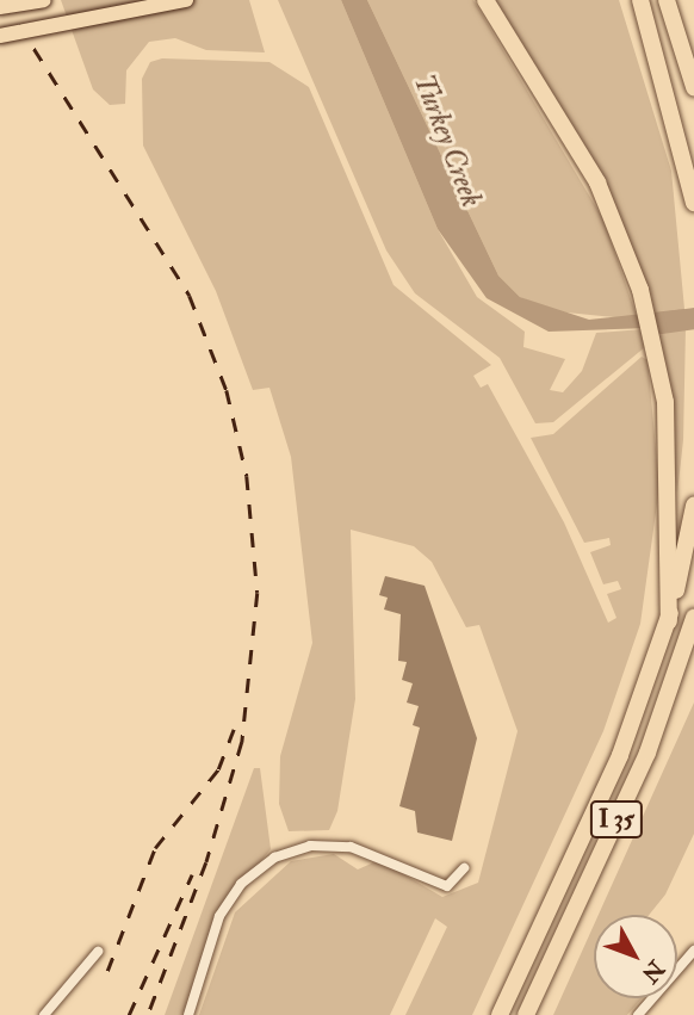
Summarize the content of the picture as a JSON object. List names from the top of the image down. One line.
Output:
{"streets":{"highway":["I 35"]},"water":["Turkey Creek"],"north":"bottom right"}
